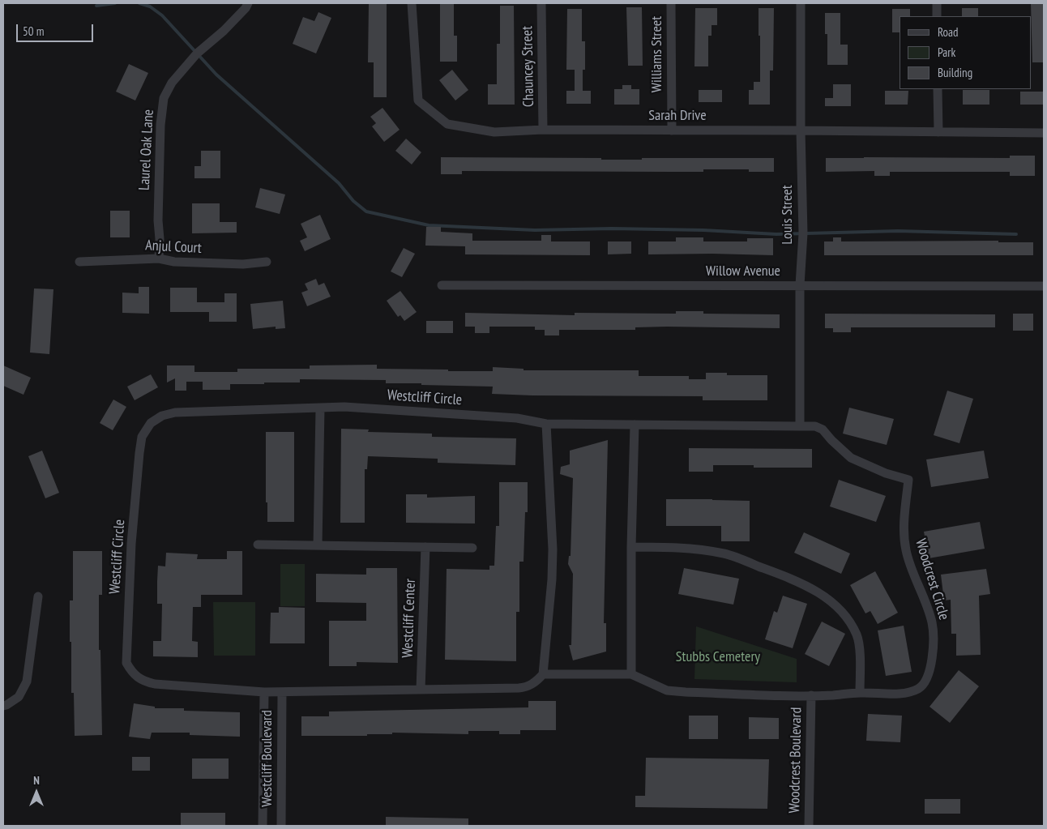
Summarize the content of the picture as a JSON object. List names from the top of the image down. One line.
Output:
{"streets":{"street":["Williams Street","Chauncey Street","Sarah Drive","Laurel Oak Lane","Louis Street","Anjul Court","Willow Avenue","Westcliff Circle","Woodcrest Circle","Westcliff Center","Westcliff Boulevard","Woodcrest Boulevard"]},"crossings":[["Williams Street","Sarah Drive"],["Chauncey Street","Sarah Drive"],["Sarah Drive","Louis Street"],["Laurel Oak Lane","Anjul Court"],["Louis Street","Willow Avenue"],["Louis Street","Woodcrest Circle"],["Westcliff Circle","Woodcrest Circle"],["Westcliff Circle","Westcliff Center"],["Westcliff Circle","Westcliff Boulevard"],["Woodcrest Circle","Woodcrest Boulevard"]],"parks":["Stubbs Cemetery"],"legend":["Road","Park","Building"],"scale_bar":"50 m","north":"top"}
